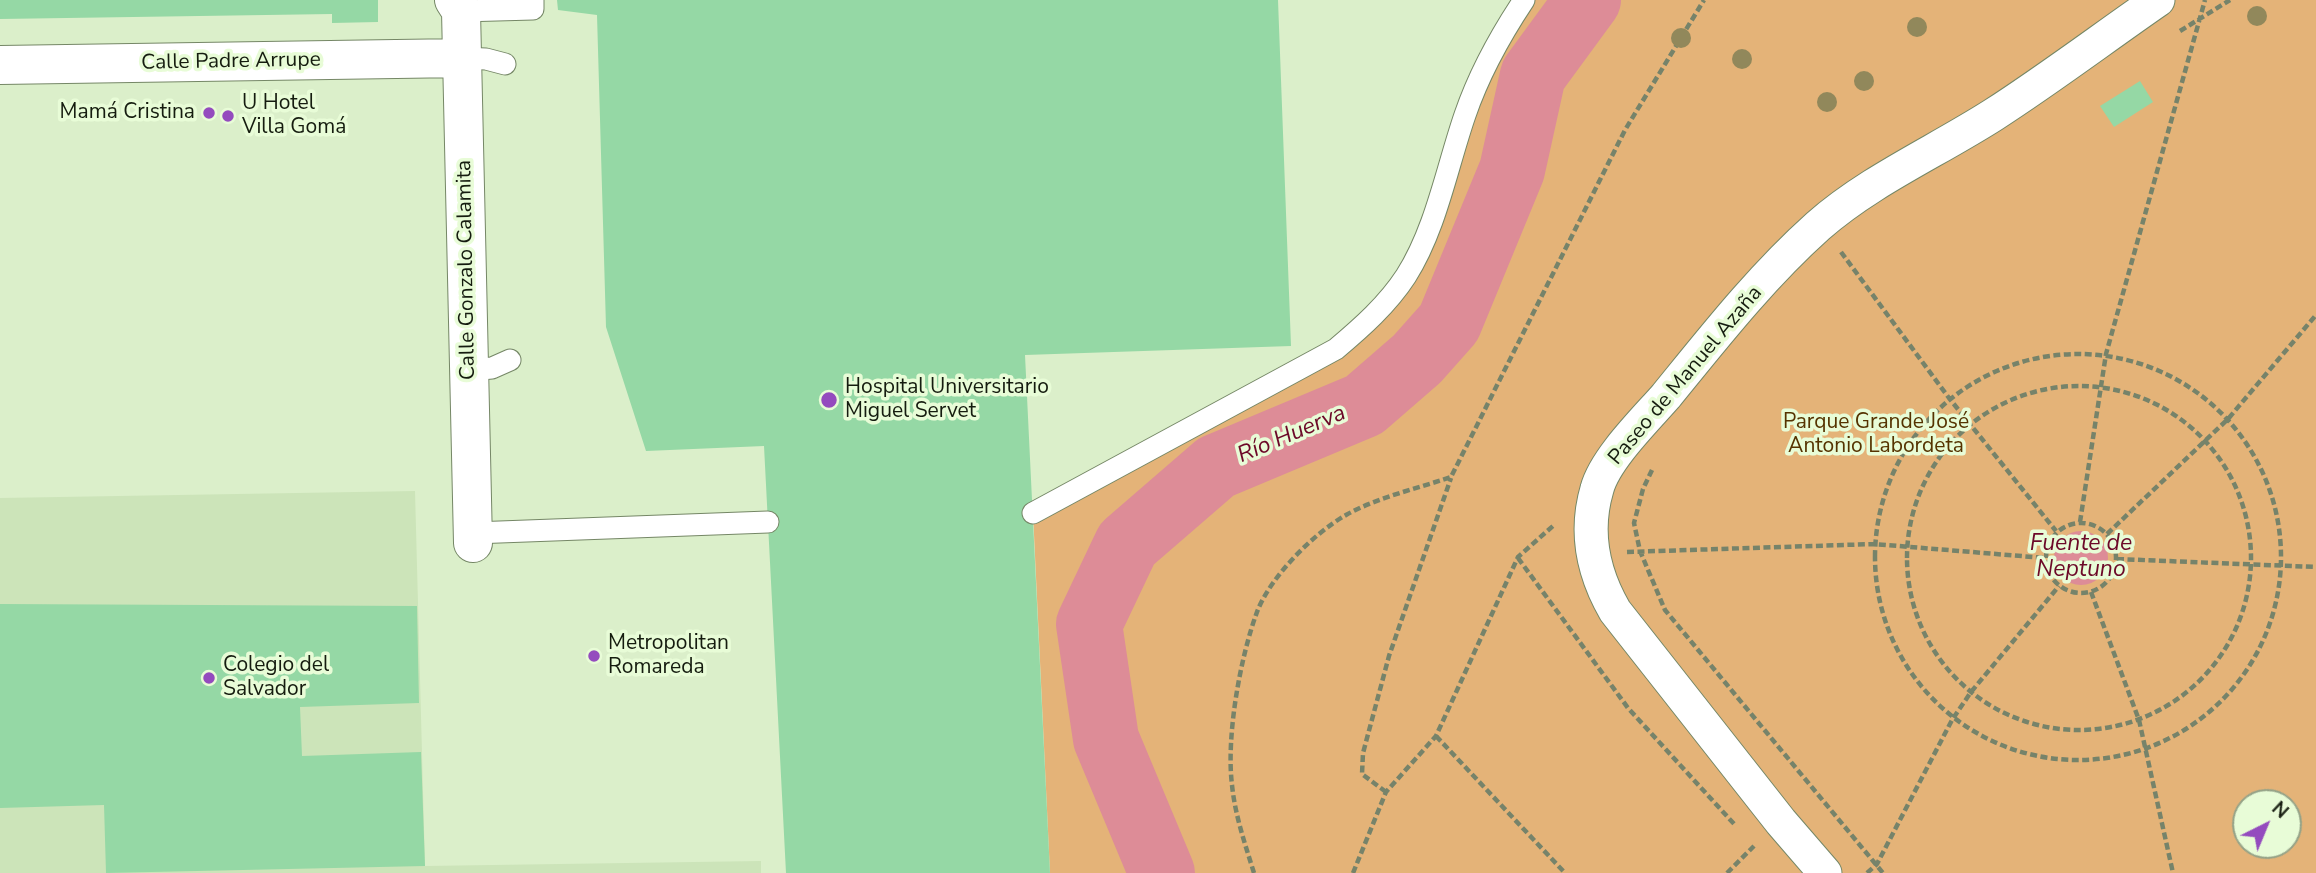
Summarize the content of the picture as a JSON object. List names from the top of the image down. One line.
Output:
{"streets":{"street":["Calle Padre Arrupe","Calle Gonzalo Calamita","Paseo de Manuel Azaña"]},"crossings":[["Calle Padre Arrupe","Calle Gonzalo Calamita"]],"water":["Río Huerva","Fuente de Neptuno"],"parks":["Parque Grande José Antonio Labordeta"],"places":["Mamá Cristina","U Hotel Villa Gomá","Hospital Universitario Miguel Servet","Metropolitan Romareda","Colegio del Salvador"],"north":"top right"}
